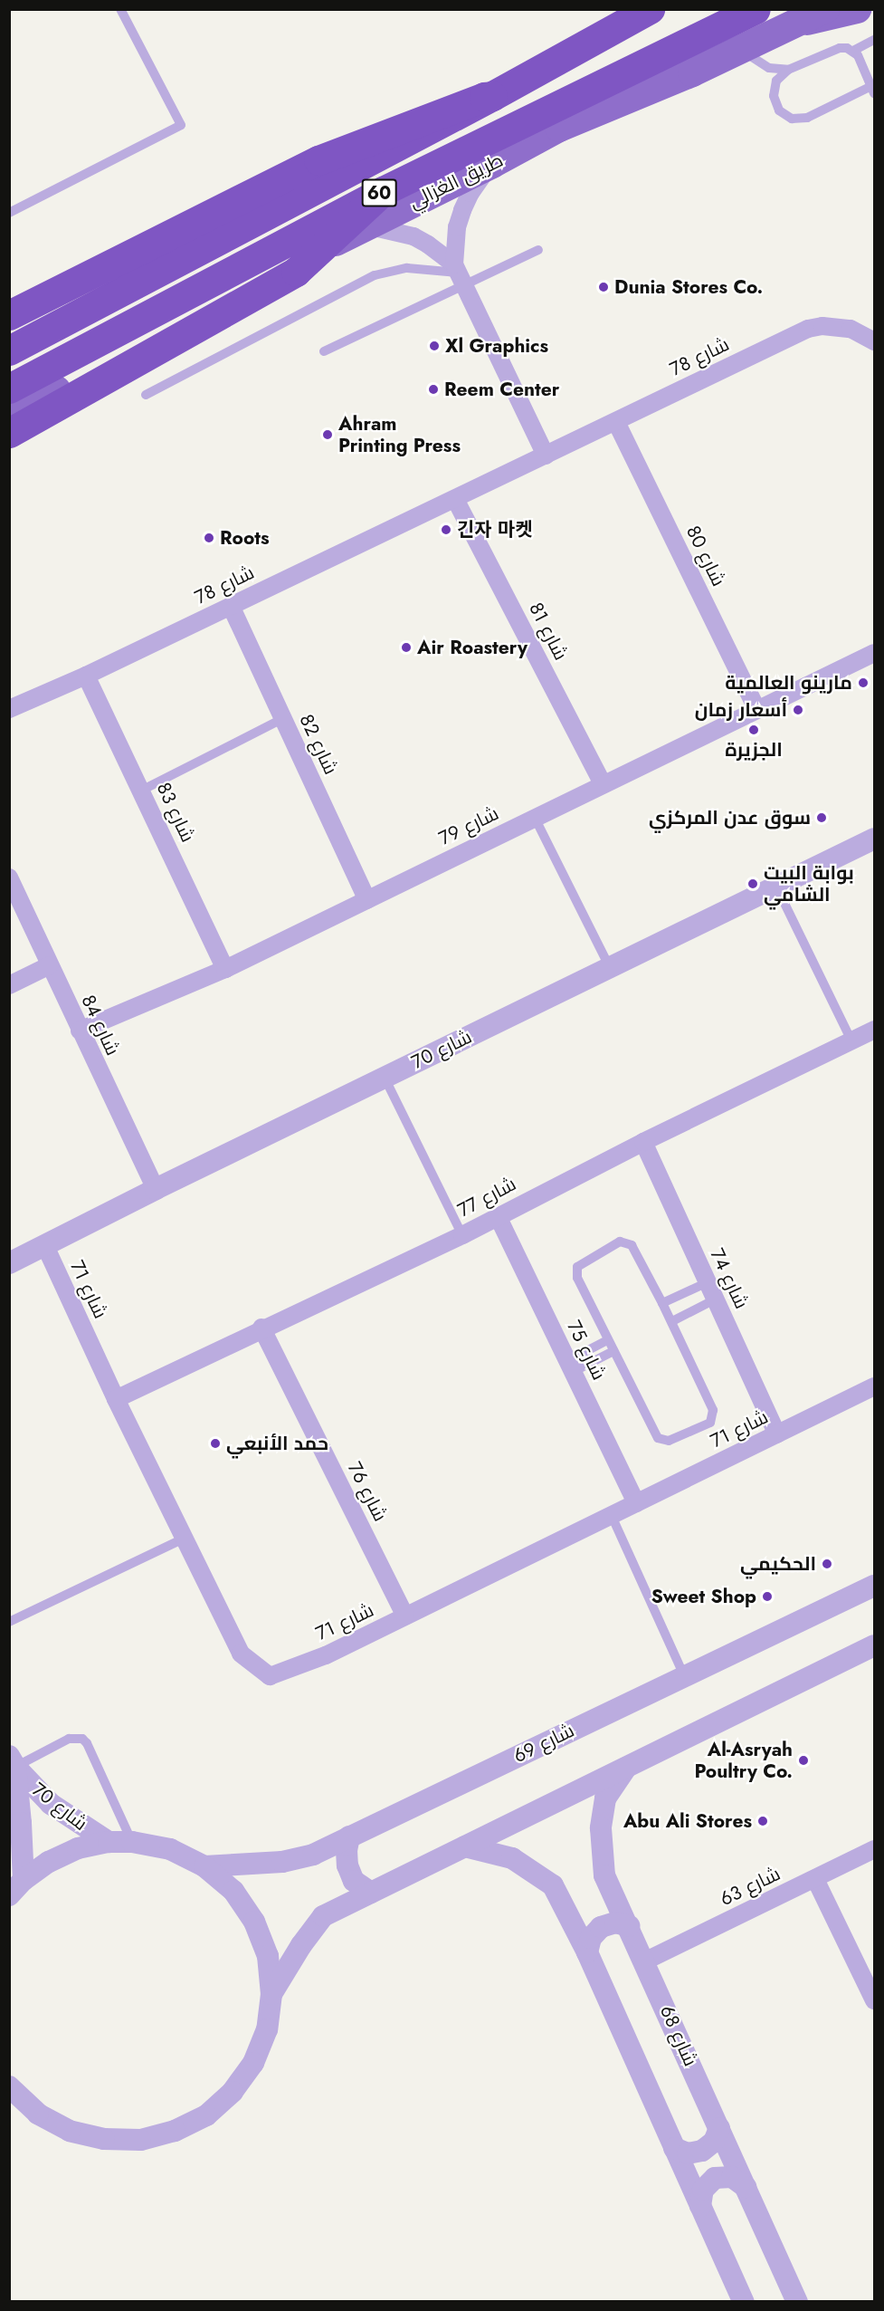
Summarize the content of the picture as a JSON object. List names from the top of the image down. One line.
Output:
{"streets":{"highway":["طريق الغزالي","60"],"street":["شارع 78","شارع 80","شارع 81","شارع 82","شارع 83","شارع 79","شارع 84","شارع 70","شارع 77","شارع 74","شارع 71","شارع 75","شارع 76","شارع 69","شارع 63","شارع 68"]},"crossings":[["شارع 78","شارع 80"],["شارع 78","شارع 81"],["شارع 78","شارع 82"],["شارع 78","شارع 83"],["شارع 80","شارع 79"],["شارع 81","شارع 79"],["شارع 82","شارع 79"],["شارع 83","شارع 79"],["شارع 79","شارع 84"],["شارع 84","شارع 70"],["شارع 70","شارع 71"],["شارع 77","شارع 74"],["شارع 77","شارع 71"],["شارع 77","شارع 75"],["شارع 77","شارع 76"],["شارع 74","شارع 71"],["شارع 71","شارع 75"],["شارع 71","شارع 76"],["شارع 63","شارع 68"]],"places":["Dunia Stores Co.","Xl Graphics","Reem Center","Ahram Printing Press","긴자 마켓","Roots","Air Roastery","مارينو العالمية","أسعار زمان","الجزيرة","سوق عدن المركزي","بوابة البيت الشامي","حمد الأنبعي","الحكيمي","Sweet Shop","Al-Asryah Poultry Co.","Abu Ali Stores"]}
